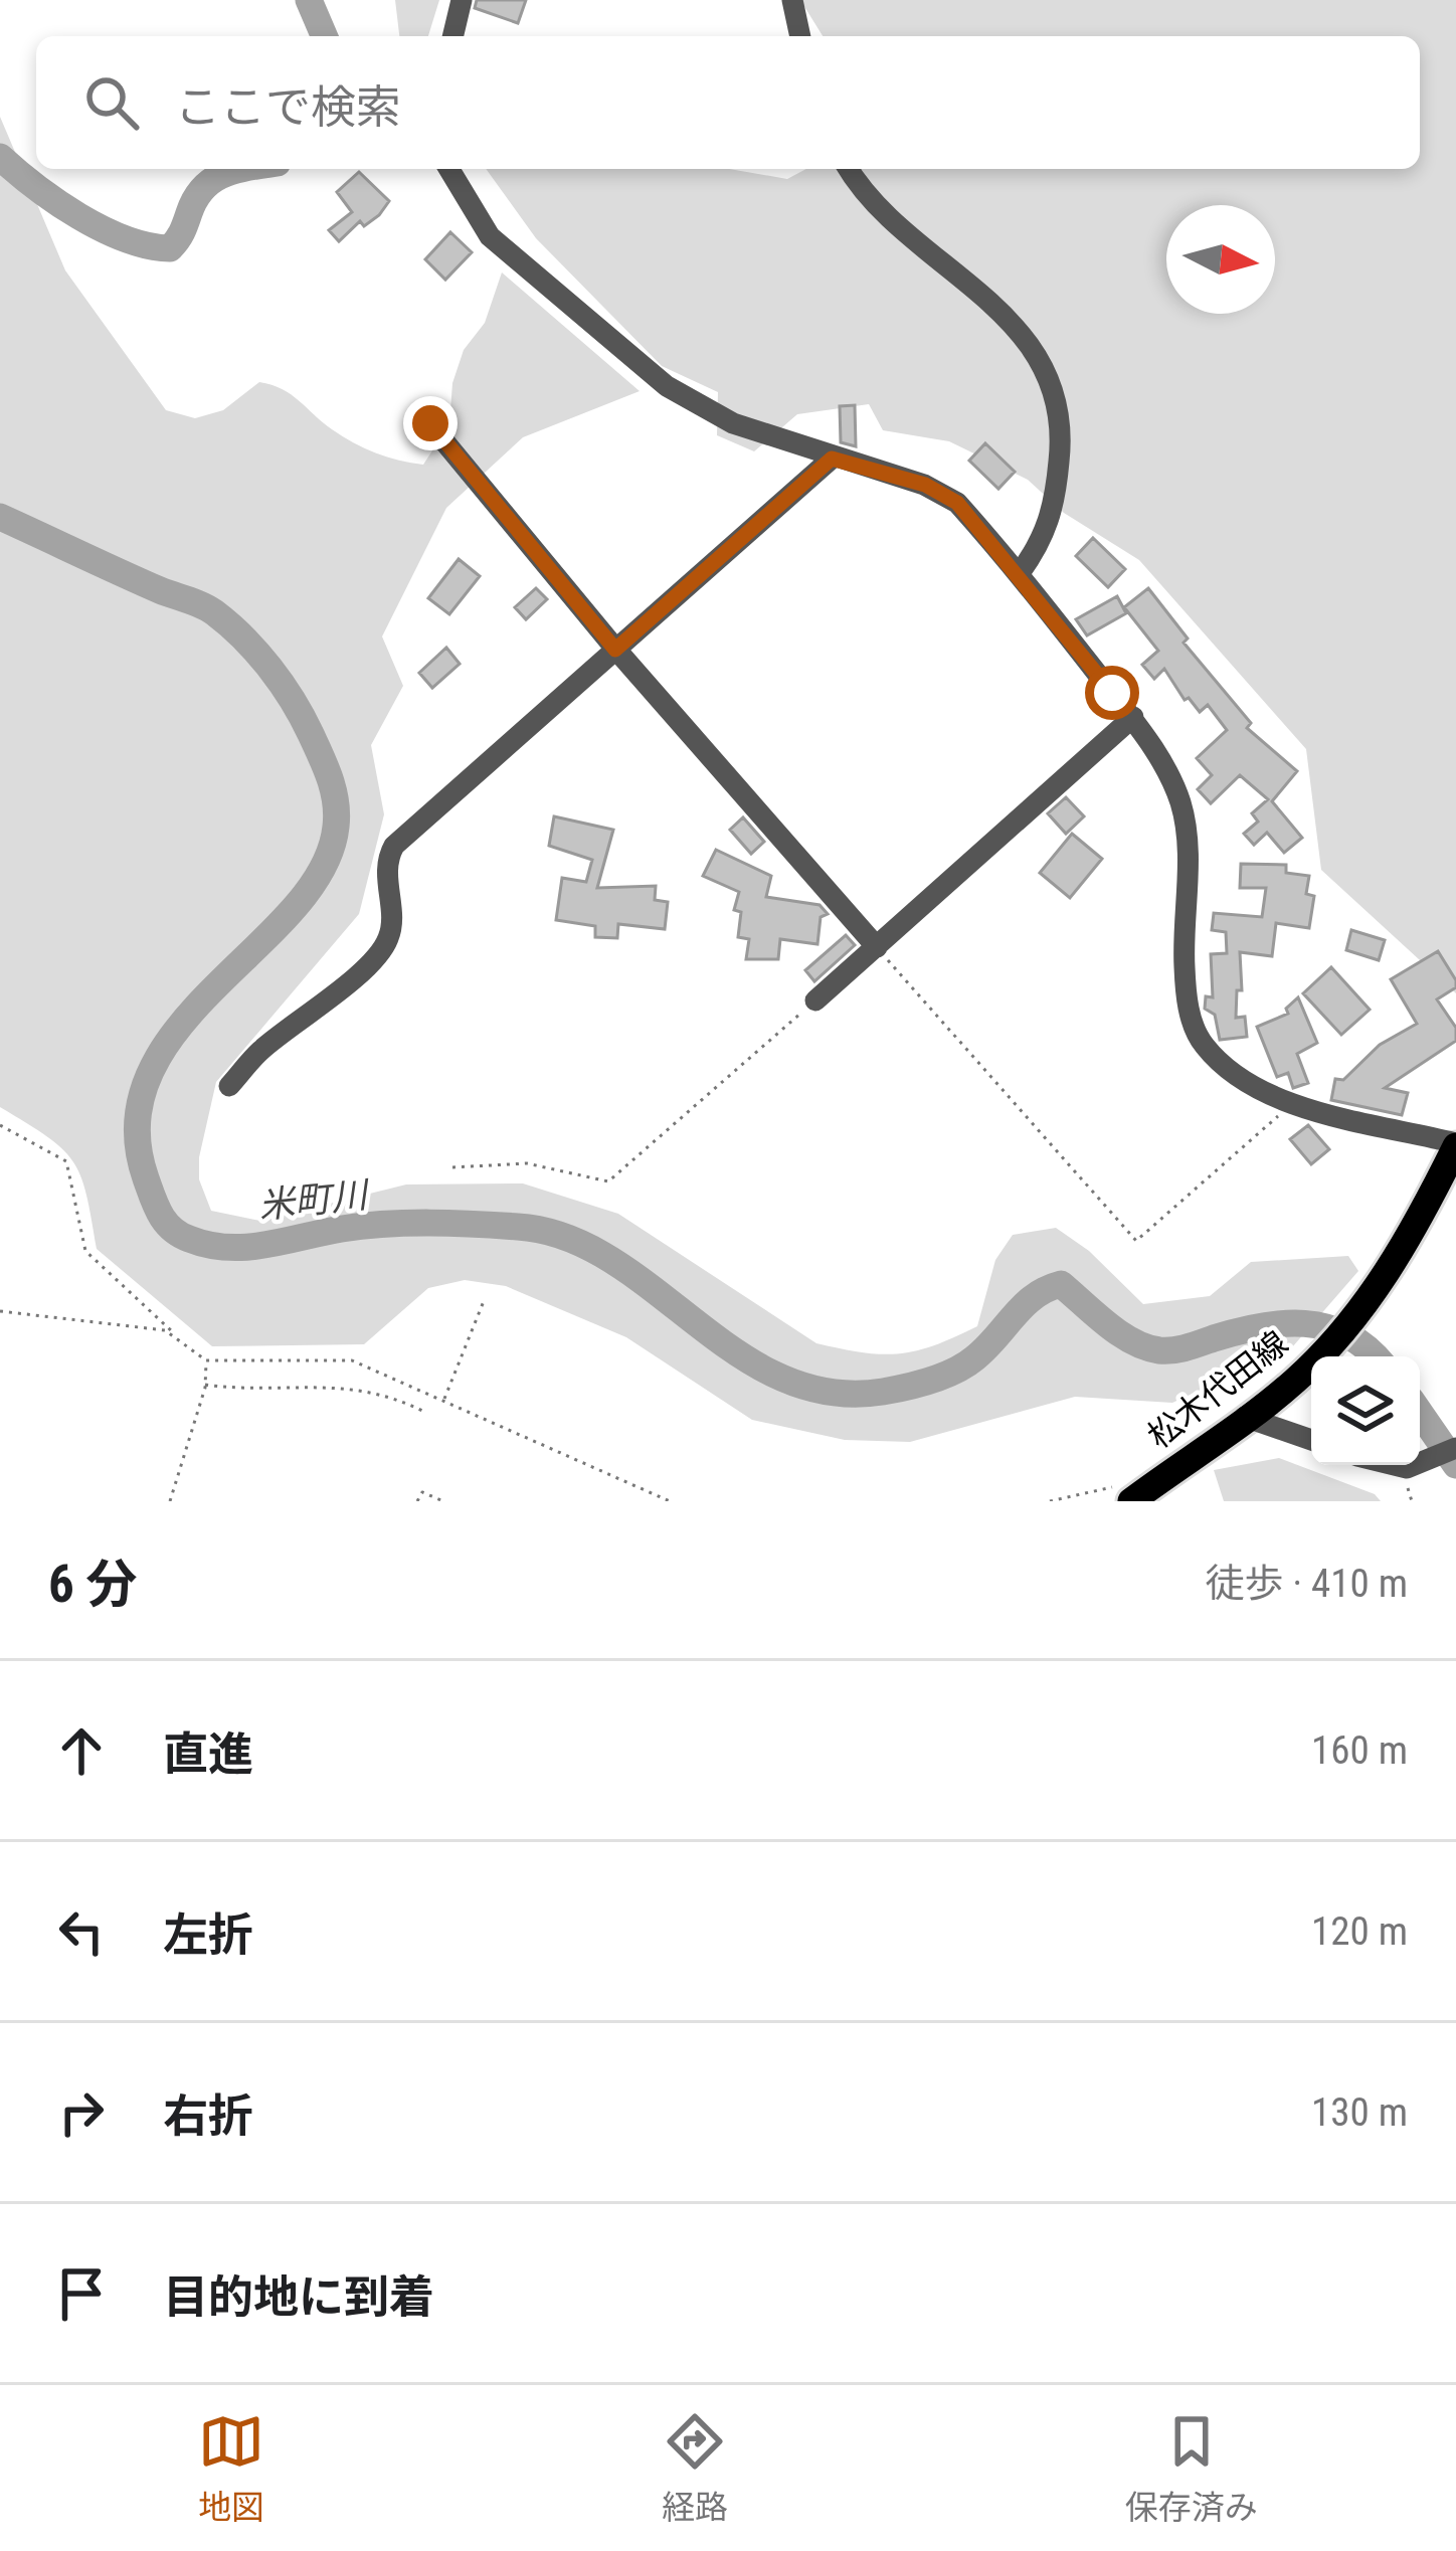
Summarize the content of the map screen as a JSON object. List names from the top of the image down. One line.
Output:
{"streets":{"main road":["松木代田線"]},"water":["米町川"],"north":"right","page":{"search":"ここで検索","heading":["6 分","徒歩 · 410 m"],"list":[["直進","160 m"],["左折","120 m"],["右折","130 m"],"目的地に到着"],"nav":["地図","経路","保存済み"]}}
